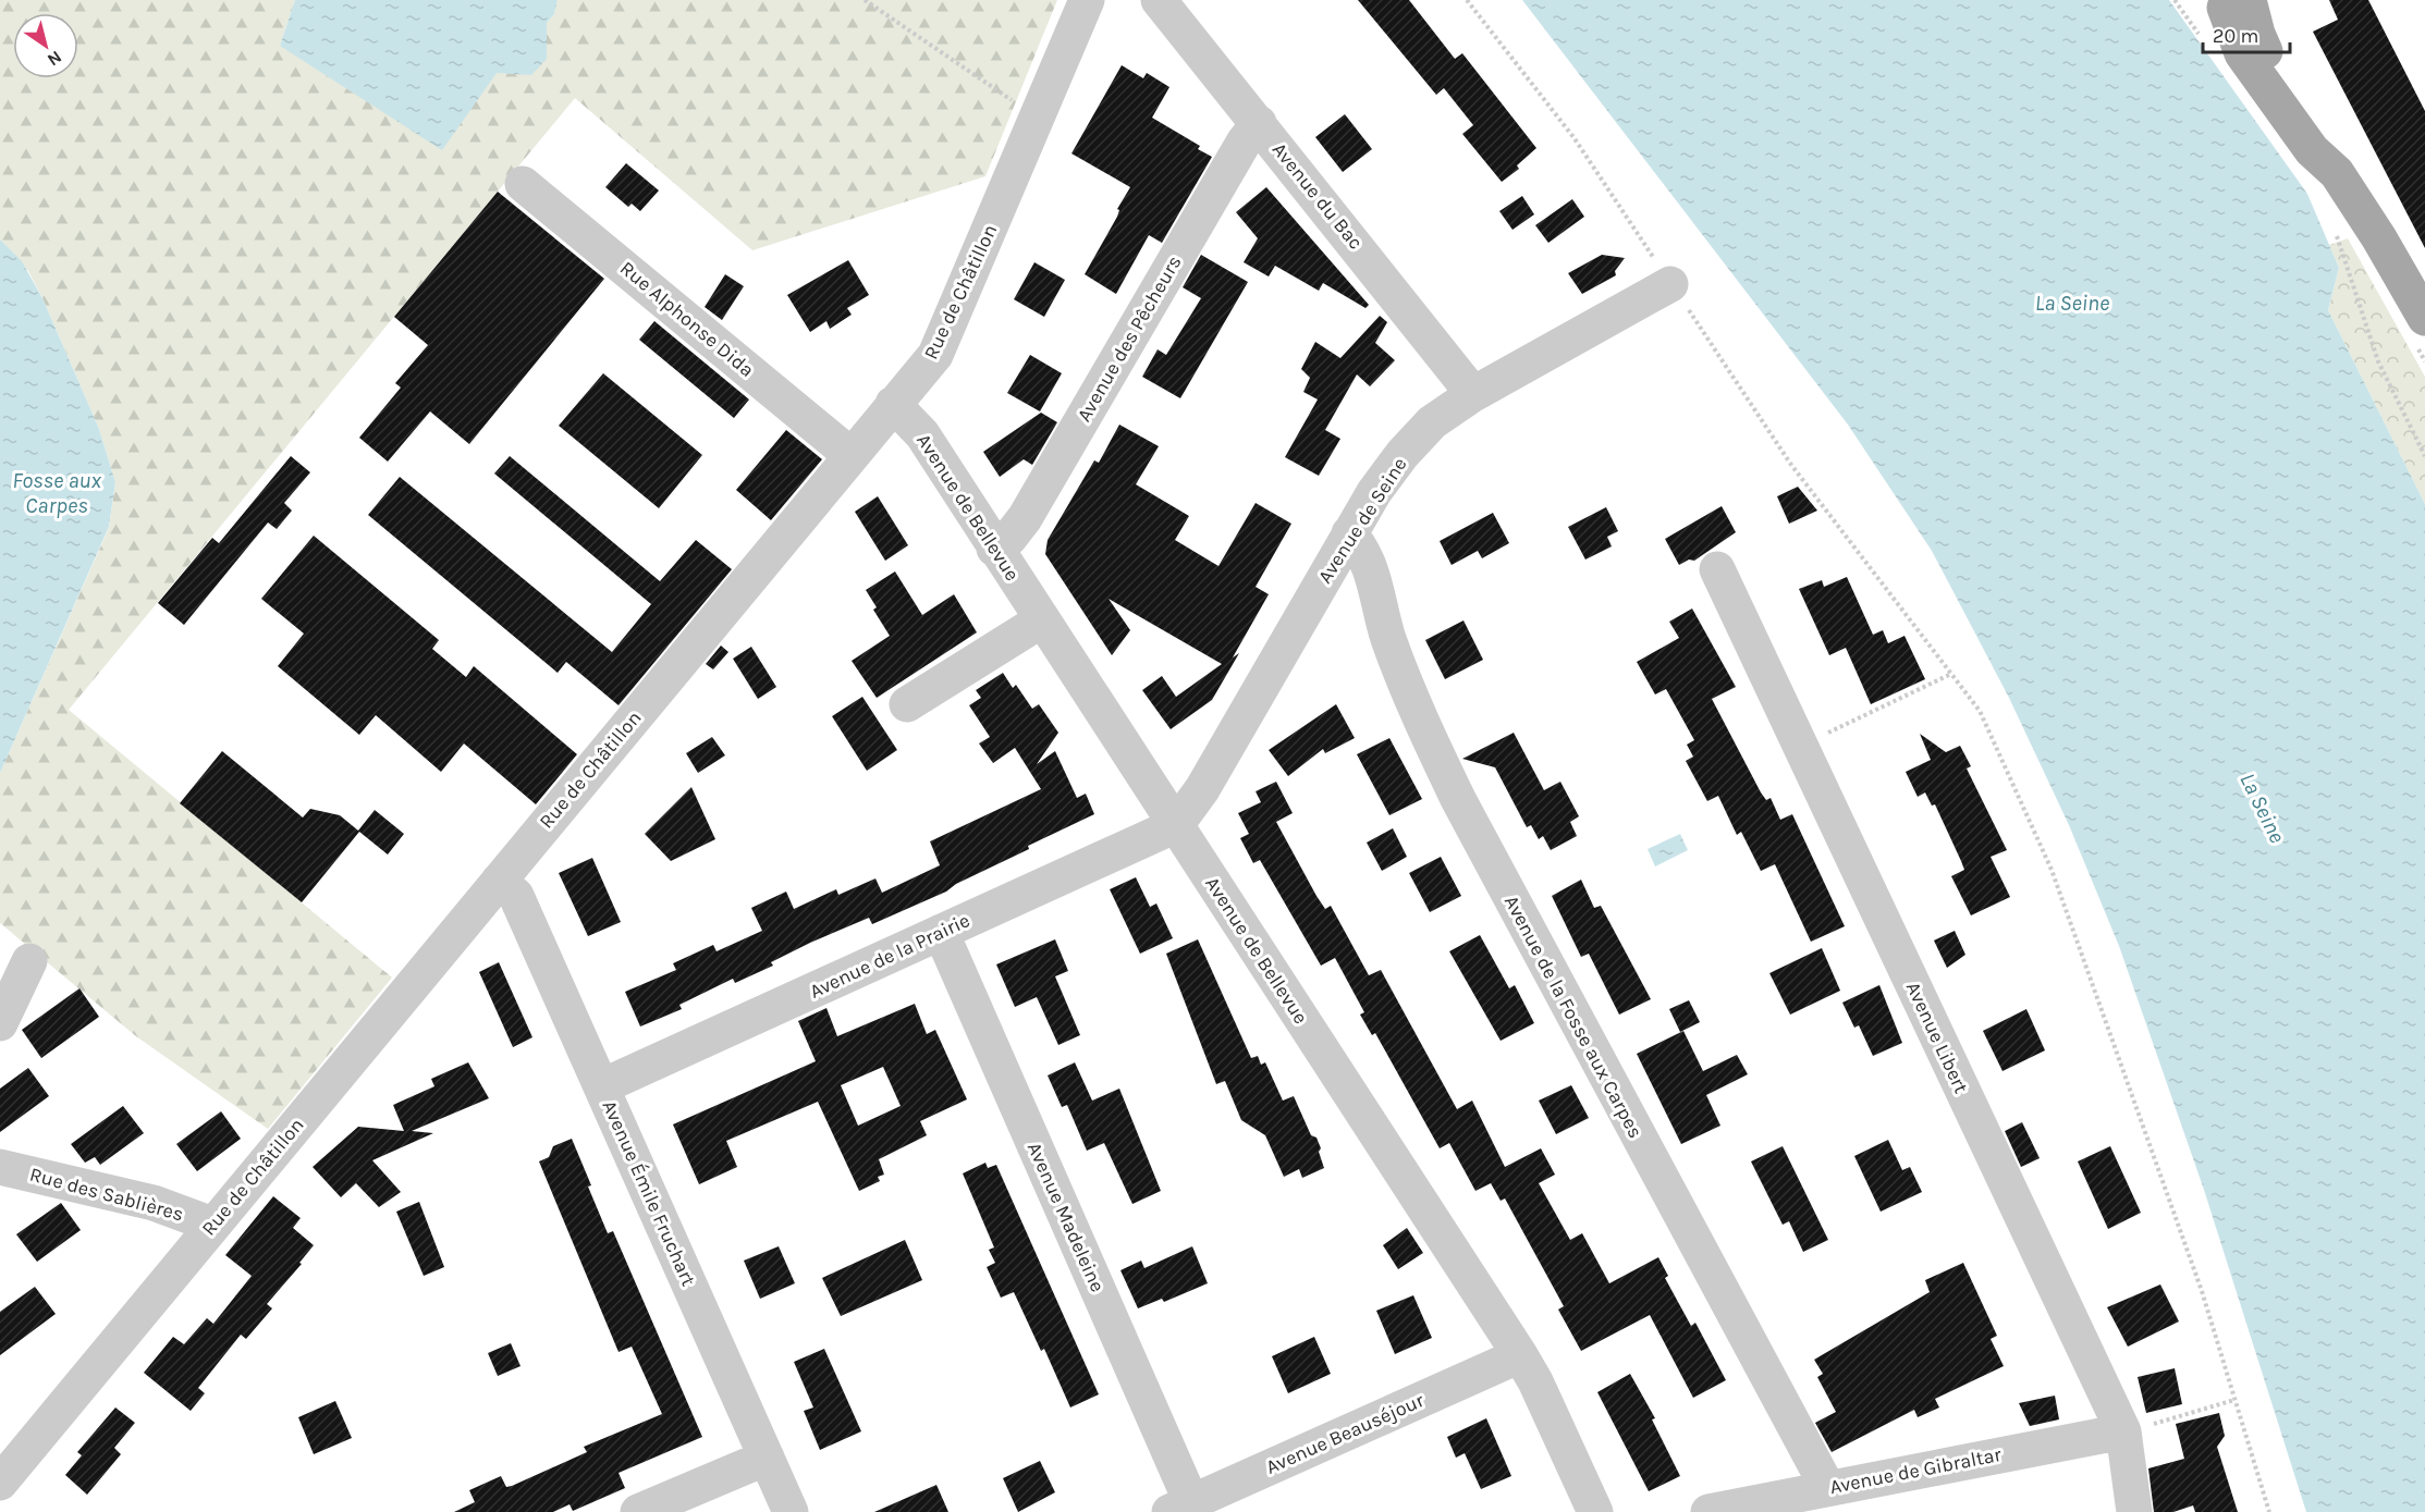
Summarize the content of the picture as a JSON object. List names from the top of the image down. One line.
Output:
{"streets":{"street":["Avenue du Bac","Rue de Châtillon","Rue Alphonse Dida","Avenue des Pêcheurs","Avenue de Bellevue","Avenue de Seine","Avenue de la Prairie","Avenue de la Fosse aux Carpes","Avenue Libert","Avenue Émile Fruchart","Rue des Sablières","Avenue Madeleine","Avenue Beauséjour","Avenue de Gibraltar"]},"crossings":[["Avenue du Bac","Avenue des Pêcheurs"],["Avenue du Bac","Avenue de Seine"],["Rue de Châtillon","Rue Alphonse Dida"],["Rue de Châtillon","Avenue de Bellevue"],["Rue de Châtillon","Avenue Émile Fruchart"],["Rue de Châtillon","Rue des Sablières"],["Avenue des Pêcheurs","Avenue de Bellevue"],["Avenue de Bellevue","Avenue de Seine"],["Avenue de Bellevue","Avenue de la Prairie"],["Avenue de Bellevue","Avenue Beauséjour"],["Avenue de Seine","Avenue de la Prairie"],["Avenue de Seine","Avenue de la Fosse aux Carpes"],["Avenue de la Prairie","Avenue Émile Fruchart"],["Avenue de la Prairie","Avenue Madeleine"],["Avenue de la Fosse aux Carpes","Avenue de Gibraltar"],["Avenue Libert","Avenue de Gibraltar"],["Avenue Madeleine","Avenue Beauséjour"]],"water":["La Seine","Fosse aux Carpes"],"scale_bar":"20 m","north":"bottom right"}
